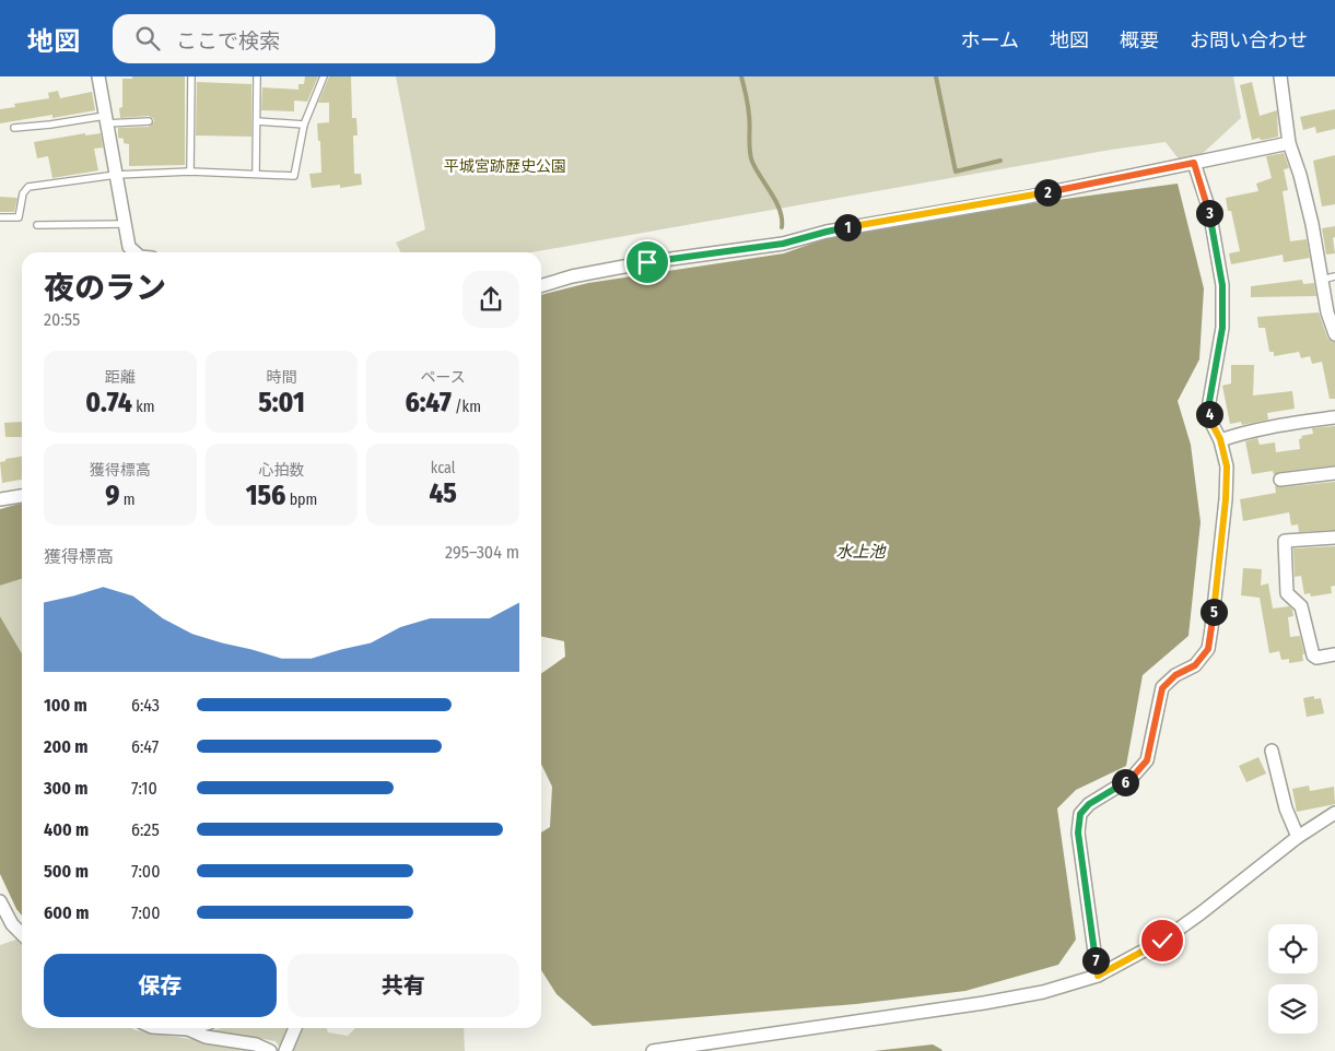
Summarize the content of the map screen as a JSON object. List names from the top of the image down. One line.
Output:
{"water":["水上池"],"parks":["平城宮跡歴史公園"],"page":{"header":"地図","search":"ここで検索","nav":["ホーム","地図","概要","お問い合わせ"],"pins":["2","3","1","4","5","6","7"],"heading":["夜のラン","20:55"],"stats":[["距離","0.74 km"],["時間","5:01"],["ペース","6:47 /km"],["獲得標高","9 m"],["心拍数","156 bpm"],["kcal","45"]],"chart":["獲得標高","295–304 m"],"list":[{"name":"100 m","note":"6:43"},{"name":"200 m","note":"6:47"},{"name":"300 m","note":"7:10"},{"name":"400 m","note":"6:25"},{"name":"500 m","note":"7:00"},{"name":"600 m","note":"7:00"}],"buttons":["保存","共有"]}}
